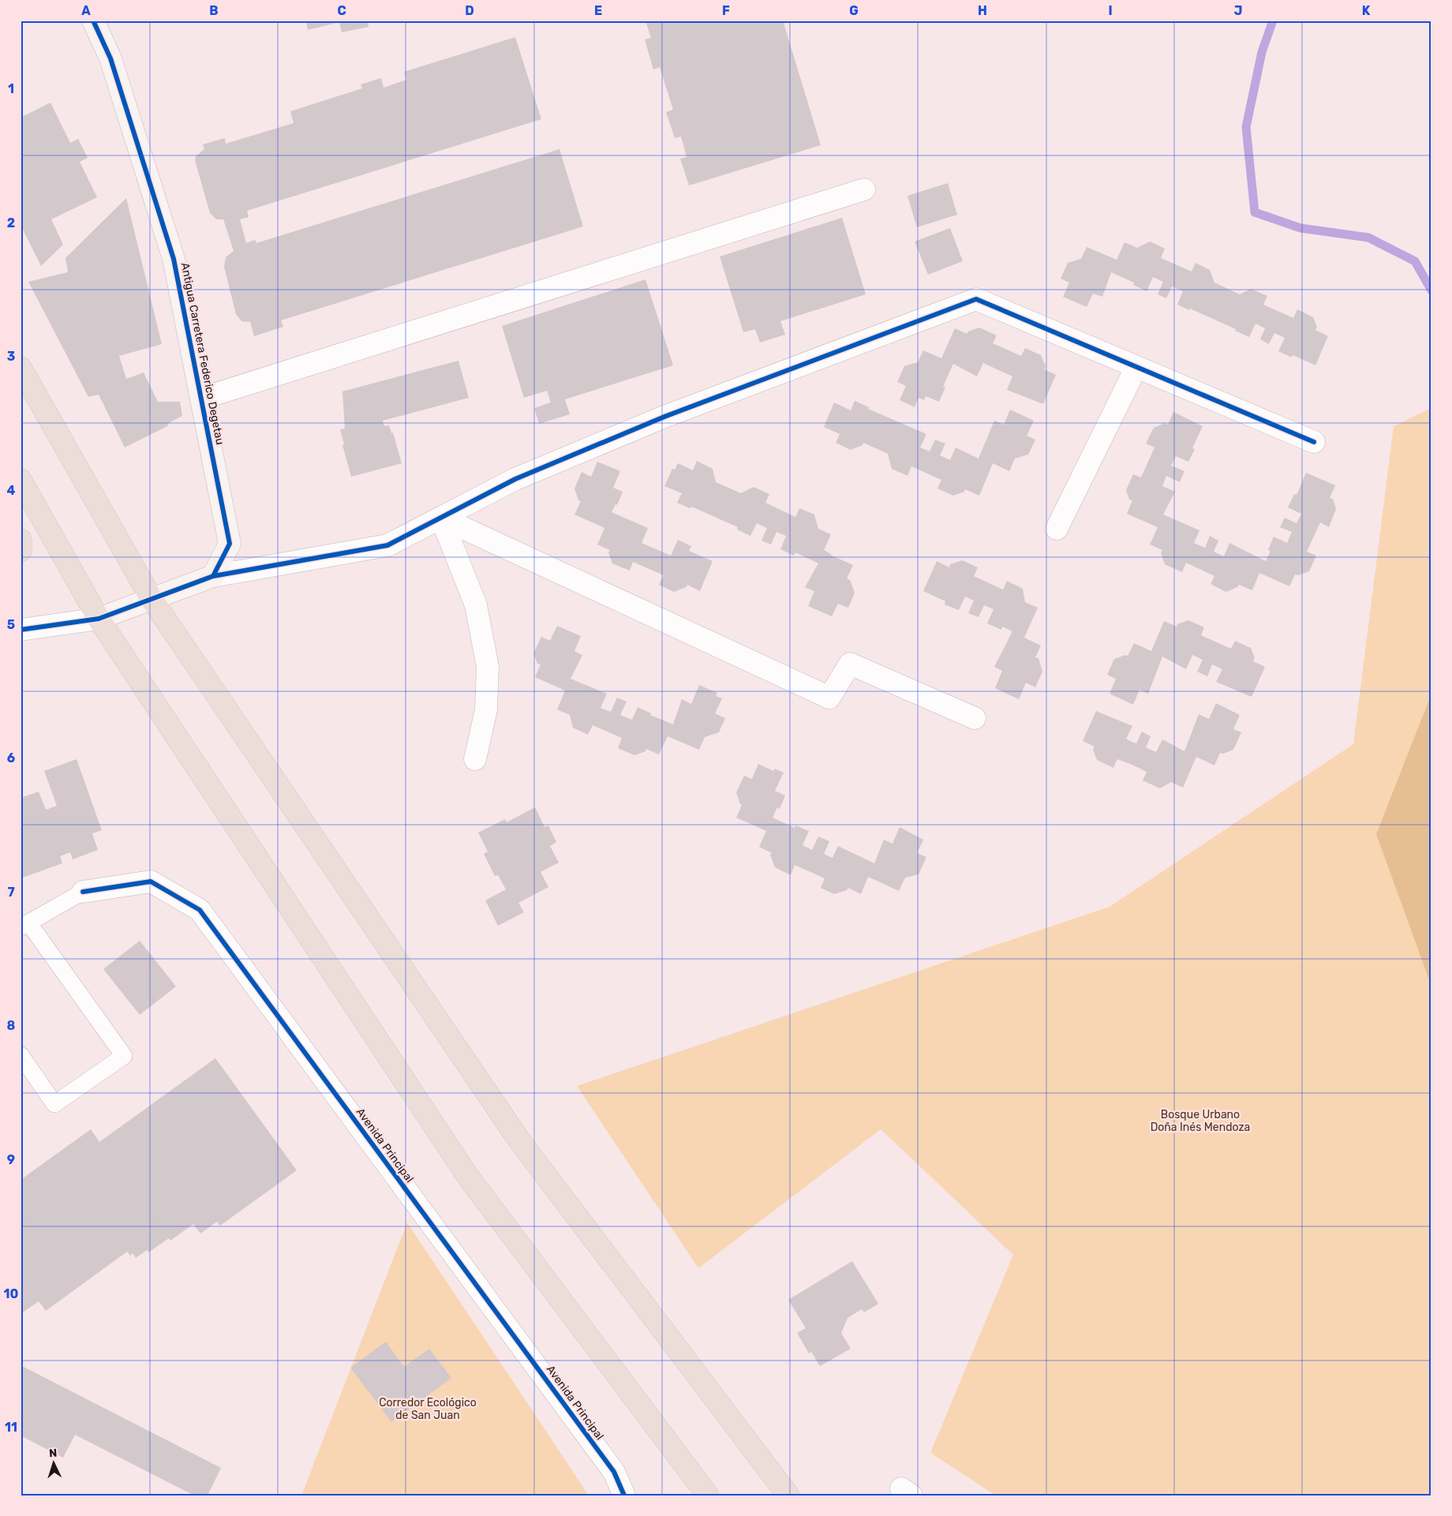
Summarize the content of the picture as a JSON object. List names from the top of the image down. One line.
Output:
{"streets":{"street":["Antigua Carretera Federico Degetau","Avenida Principal"]},"parks":["Bosque Urbano Doña Inés Mendoza","Corredor Ecológico de San Juan"],"north":"top","grid":{"columns":["A","B","C","D","E","F","G","H","I","J","K"],"rows":["1","2","3","4","5","6","7","8","9","10","11"]}}
